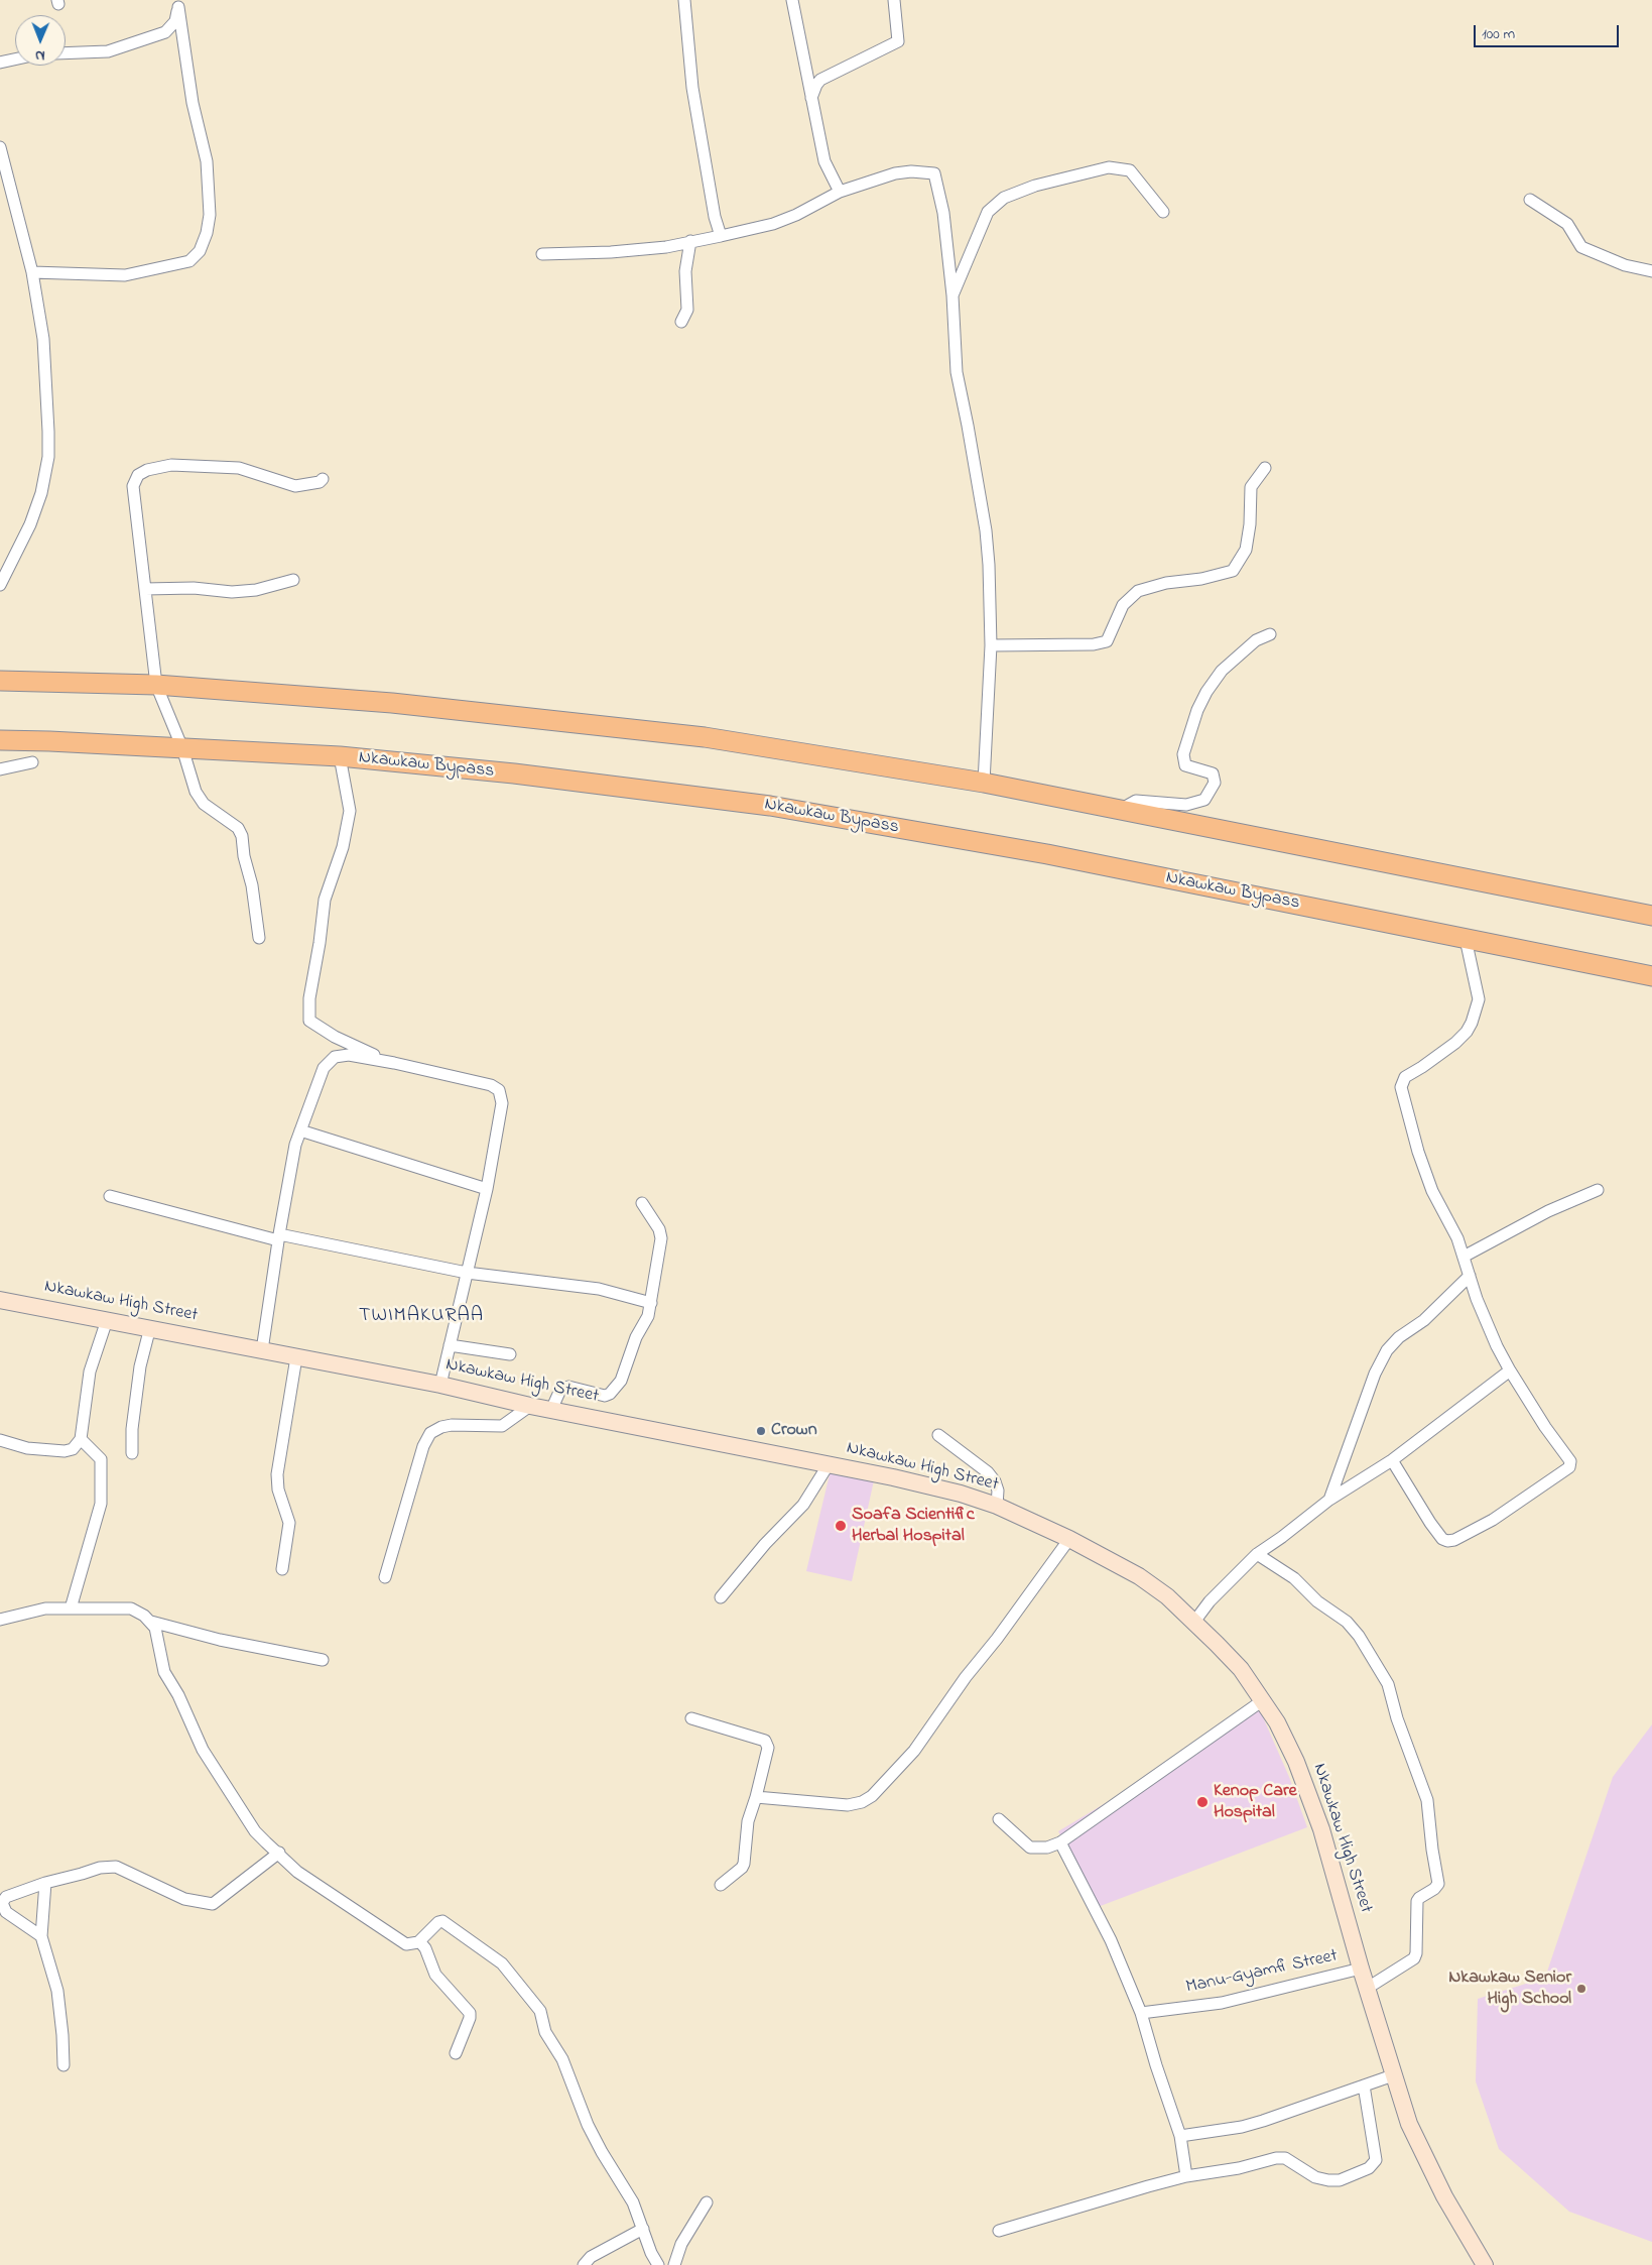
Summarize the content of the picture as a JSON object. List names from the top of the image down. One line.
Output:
{"streets":{"highway":["Nkawkaw Bypass"],"main road":["Nkawkaw High Street"],"street":["Manu-Gyamfi Street"]},"crossings":[["Nkawkaw High Street","Manu-Gyamfi Street"]],"districts":["TWIMAKURAA"],"places":["Crown","Soafa Scientific Herbal Hospital","Kenop Care Hospital","Nkawkaw Senior High School"],"scale_bar":"100 m","north":"bottom"}
